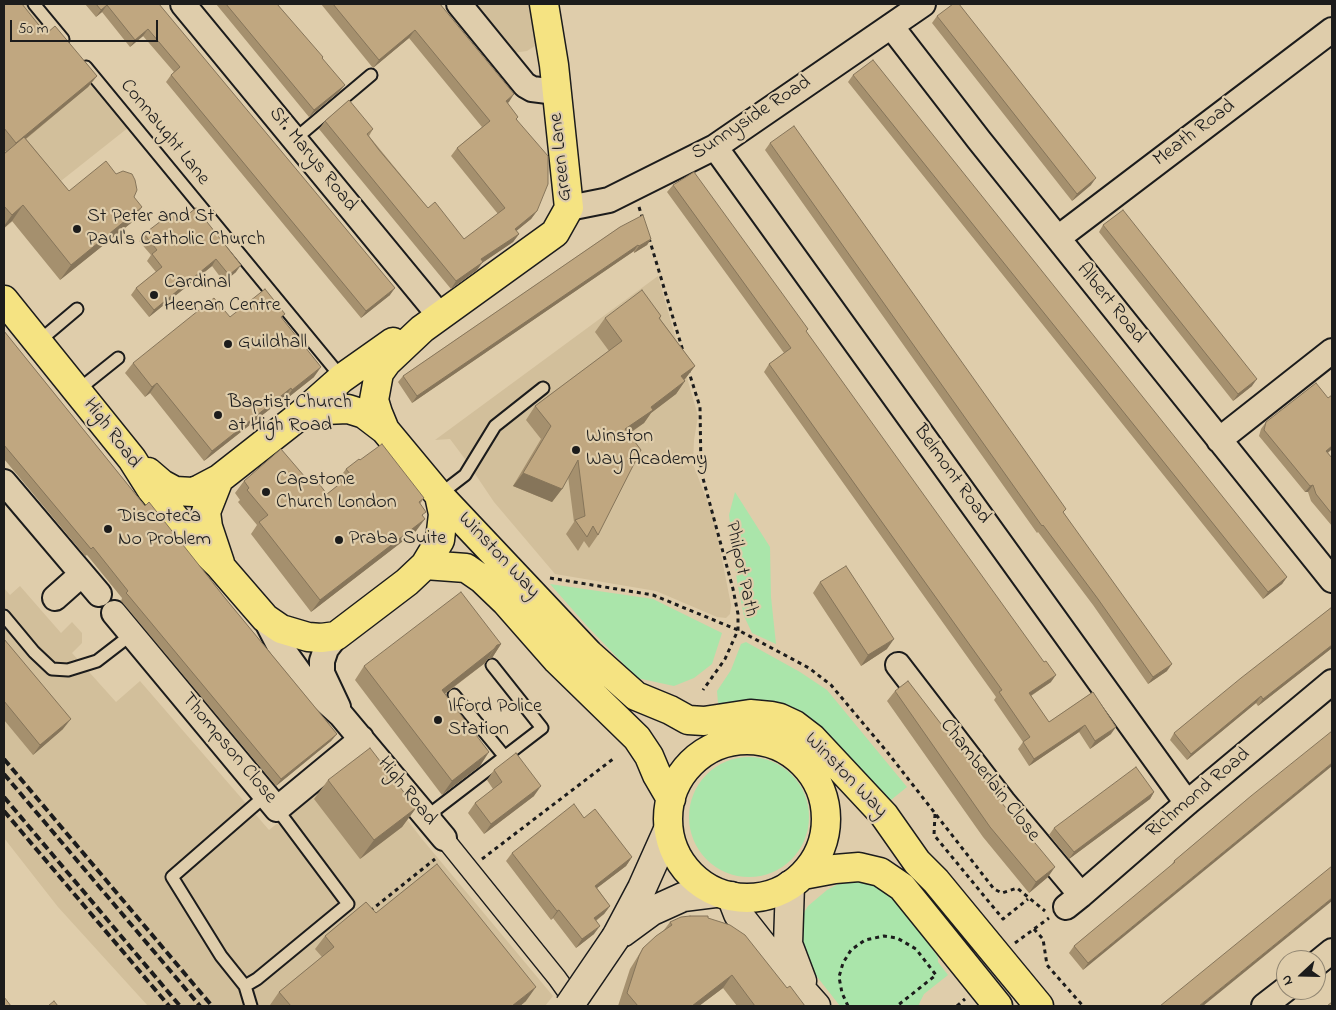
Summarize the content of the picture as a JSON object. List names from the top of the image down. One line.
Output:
{"streets":{"main road":["Green Lane","High Road","Winston Way"],"street":["Sunnyside Road","Meath Road","St. Marys Road","Albert Road","Belmont Road","Thompson Close","Chamberlain Close","Richmond Road"],"lane":["Connaught Lane"],"path":["Philpot Path"]},"crossings":[["Sunnyside Road","Green Lane"],["Sunnyside Road","Albert Road"],["Sunnyside Road","Belmont Road"],["Connaught Lane","Green Lane"],["Meath Road","Albert Road"],["Green Lane","St. Marys Road"],["Green Lane","High Road"],["Green Lane","Winston Way"],["High Road","Thompson Close"],["Belmont Road","Richmond Road"],["Chamberlain Close","Richmond Road"]],"places":["St Peter and St Paul's Catholic Church","Cardinal Heenan Centre","Guildhall","Baptist Church at High Road","Winston Way Academy","Capstone Church London","Discoteca No Problem","Praba Suite","Ilford Police Station"],"scale_bar":"50 m","north":"left"}
